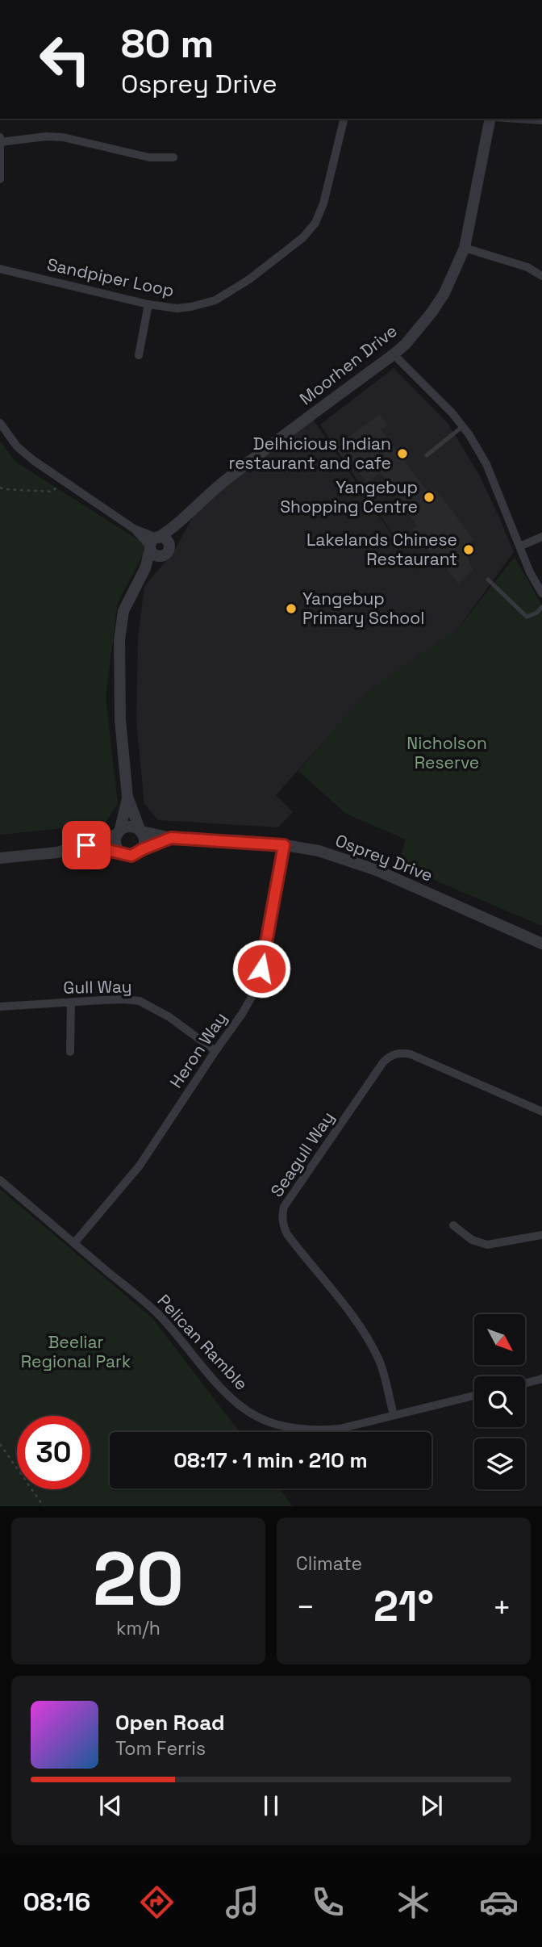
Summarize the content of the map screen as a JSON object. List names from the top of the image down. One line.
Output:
{"streets":{"street":["Sandpiper Loop","Moorhen Drive","Osprey Drive","Gull Way","Heron Way","Seagull Way","Pelican Ramble"]},"crossings":[["Osprey Drive","Heron Way"],["Gull Way","Heron Way"],["Heron Way","Pelican Ramble"],["Seagull Way","Pelican Ramble"]],"parks":["Nicholson Reserve","Beeliar Regional Park"],"places":["Delhicious Indian restaurant and cafe","Yangebup Shopping Centre","Lakelands Chinese Restaurant","Yangebup Primary School"],"north":"bottom right","page":{"turn":["80 m","Osprey Drive"],"limit":"30","trip":"08:17 · 1 min · 210 m","tile":[["20","km/h"],"Climate"],"heat":["−","21°","+"],"song":["Open Road","Tom Ferris"],"tabs":"08:16"}}
